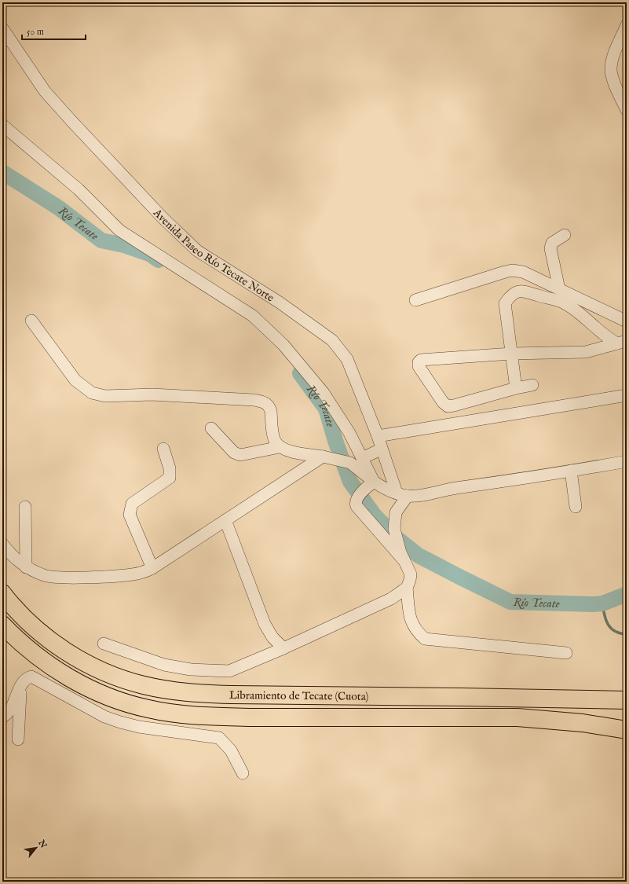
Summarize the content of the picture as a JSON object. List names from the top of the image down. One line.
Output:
{"streets":{"highway":["Libramiento de Tecate (Cuota)"],"street":["Avenida Paseo Río Tecate Norte"]},"water":["Río Tecate"],"scale_bar":"50 m","north":"top right"}
